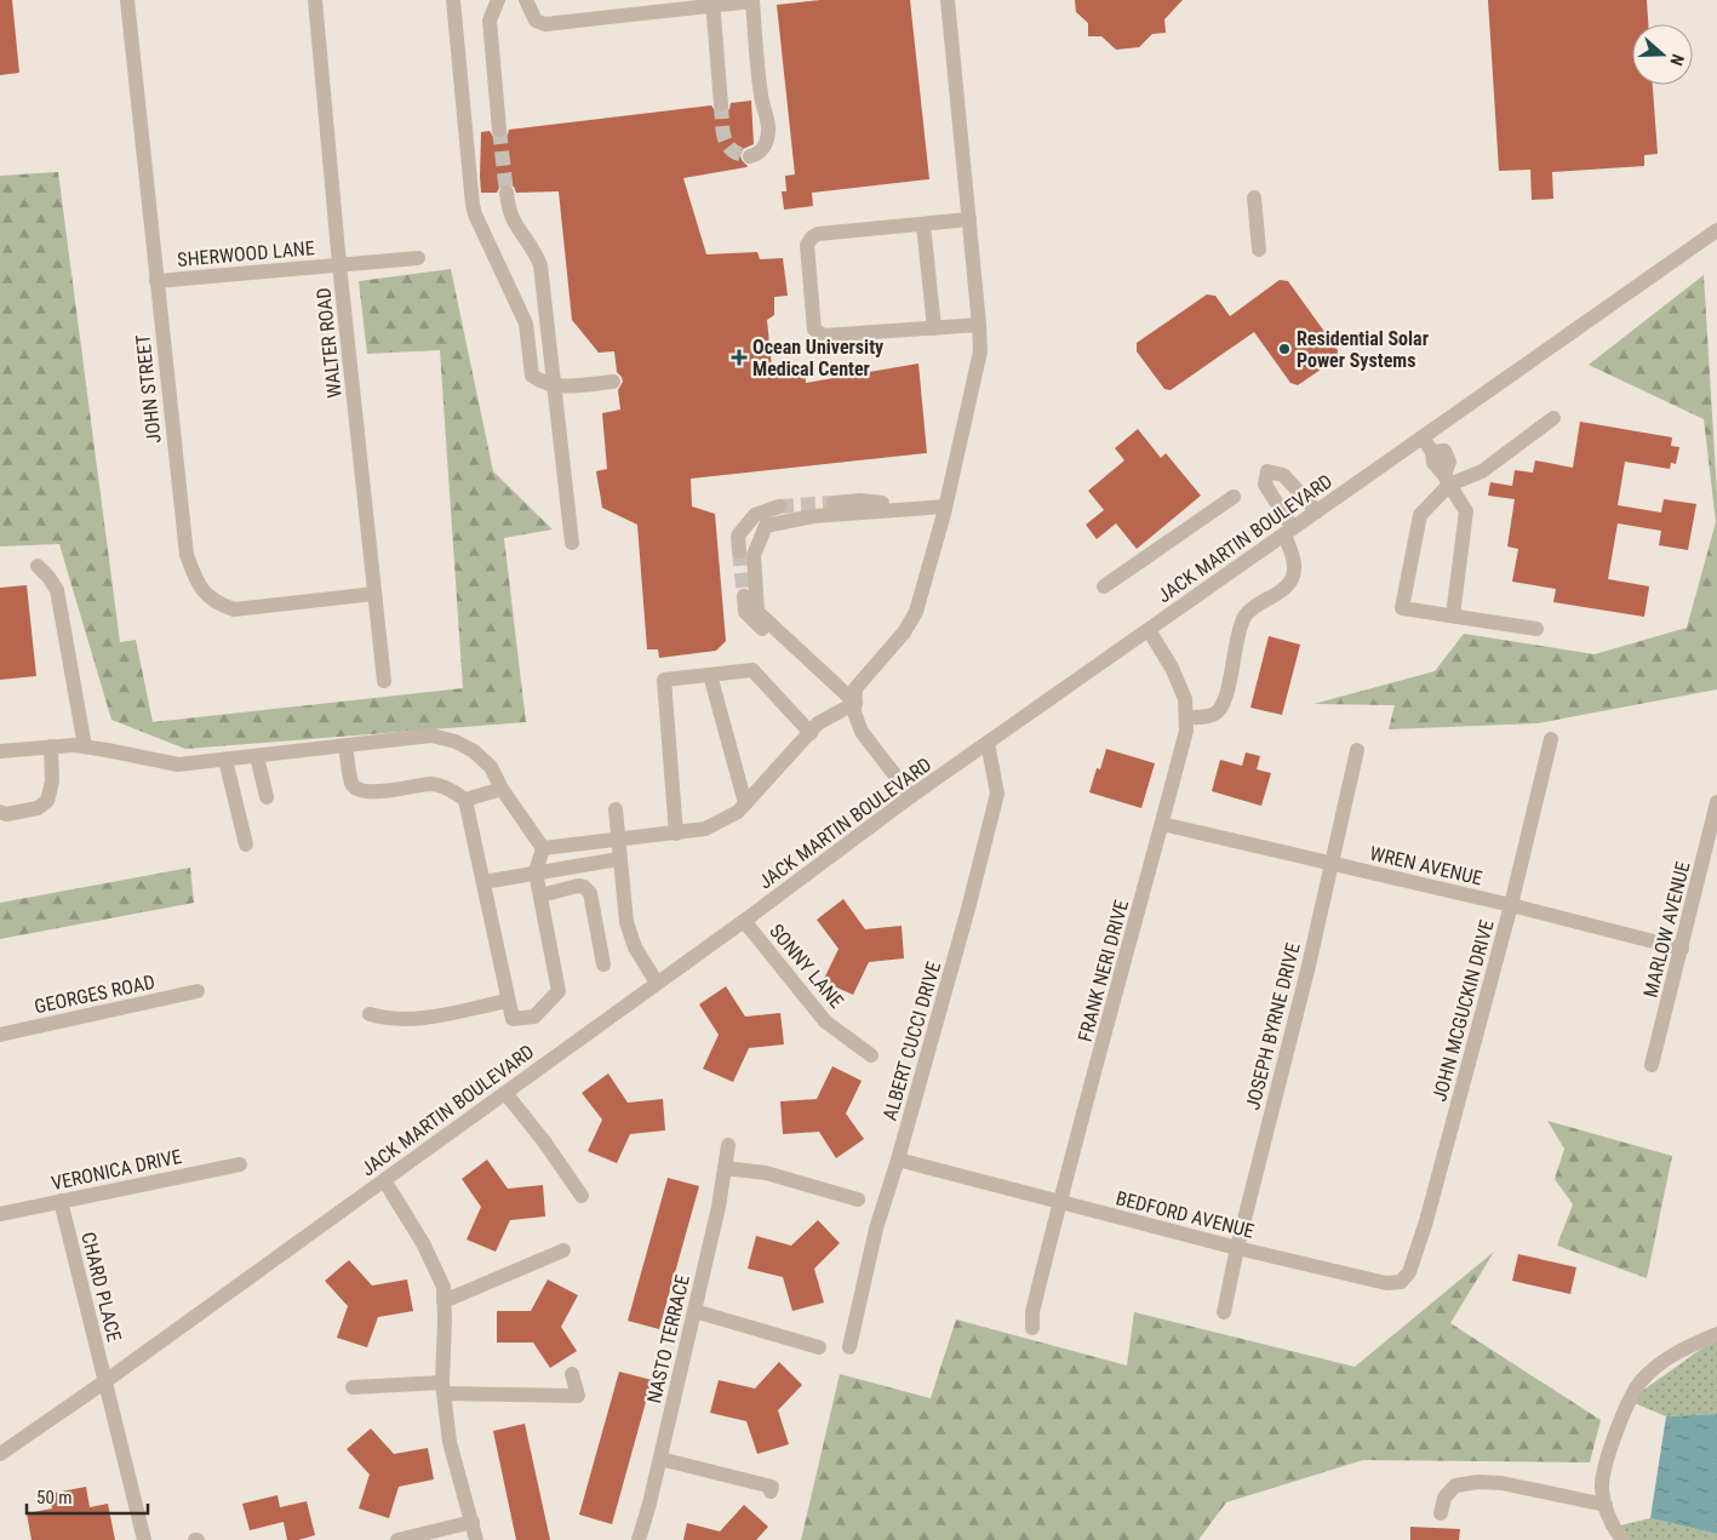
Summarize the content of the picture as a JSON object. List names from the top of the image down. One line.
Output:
{"streets":{"street":["SHERWOOD LANE","WALTER ROAD","JOHN STREET","JACK MARTIN BOULEVARD","WREN AVENUE","MARLOW AVENUE","SONNY LANE","FRANK NERI DRIVE","GEORGES ROAD","JOHN MCGUCKIN DRIVE","JOSEPH BYRNE DRIVE","ALBERT CUCCI DRIVE","VERONICA DRIVE","BEDFORD AVENUE","CHARD PLACE","NASTO TERRACE"]},"crossings":[["SHERWOOD LANE","WALTER ROAD"],["SHERWOOD LANE","JOHN STREET"],["WALTER ROAD","JOHN STREET"],["JACK MARTIN BOULEVARD","SONNY LANE"],["JACK MARTIN BOULEVARD","FRANK NERI DRIVE"],["JACK MARTIN BOULEVARD","ALBERT CUCCI DRIVE"],["JACK MARTIN BOULEVARD","CHARD PLACE"],["WREN AVENUE","MARLOW AVENUE"],["WREN AVENUE","FRANK NERI DRIVE"],["WREN AVENUE","JOHN MCGUCKIN DRIVE"],["WREN AVENUE","JOSEPH BYRNE DRIVE"],["FRANK NERI DRIVE","BEDFORD AVENUE"],["JOHN MCGUCKIN DRIVE","BEDFORD AVENUE"],["JOSEPH BYRNE DRIVE","BEDFORD AVENUE"],["ALBERT CUCCI DRIVE","BEDFORD AVENUE"],["VERONICA DRIVE","CHARD PLACE"]],"places":{"other":["Residential Solar Power Systems"],"health":["Ocean University Medical Center"]},"scale_bar":"50 m","north":"right"}
